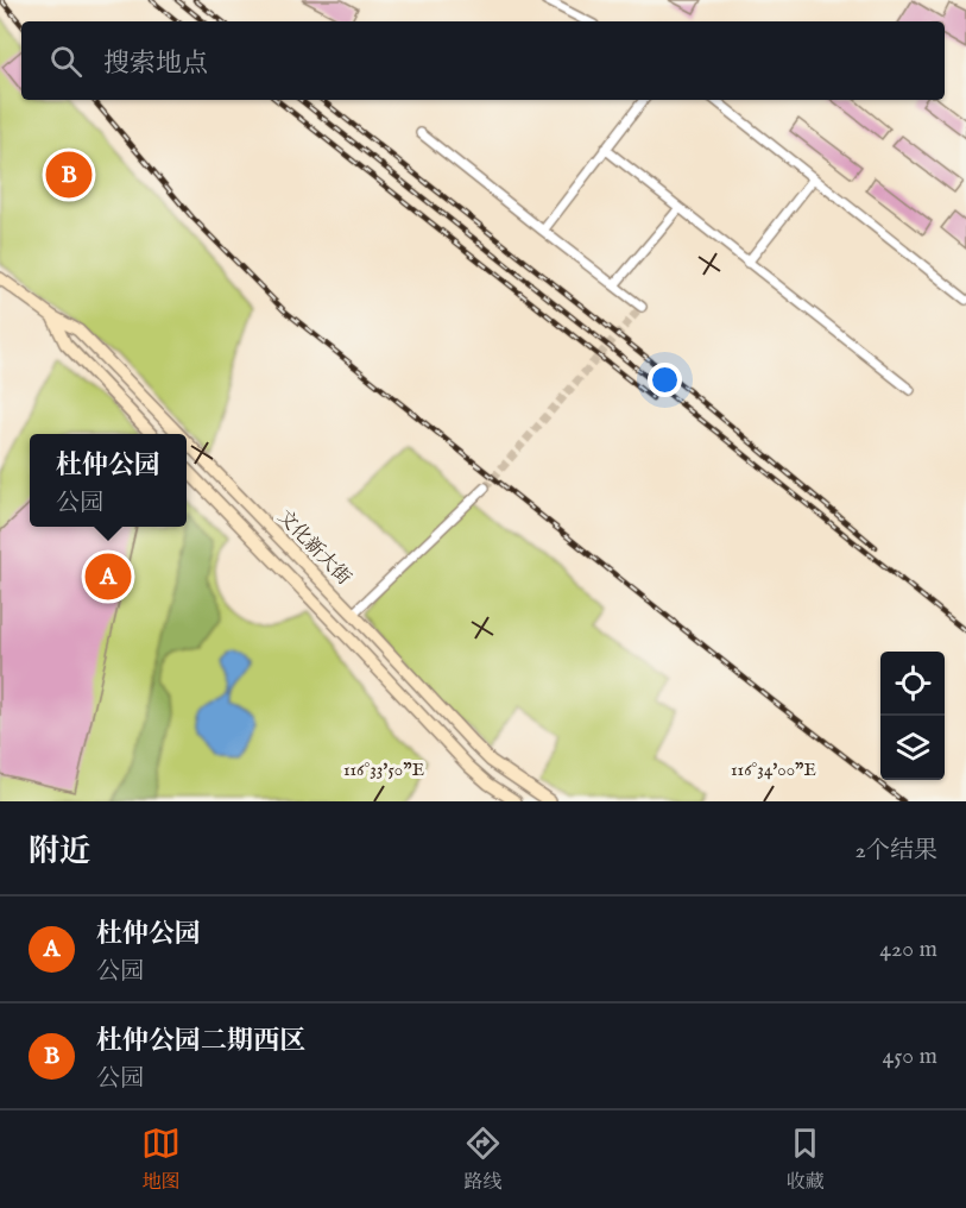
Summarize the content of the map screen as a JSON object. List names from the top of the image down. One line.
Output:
{"streets":{"street":["文化新大街"]},"page":{"search":"搜索地点","pins":["B","A"],"popup":["杜仲公园","公园"],"heading":["附近","2个结果"],"list":[{"mark":"A","name":"杜仲公园","note":"公园","value":"420 m"},{"mark":"B","name":"杜仲公园二期西区","note":"公园","value":"450 m"}],"nav":["地图","路线","收藏"]},"coordinates":["116°33'50\"E","116°34'00\"E"]}
